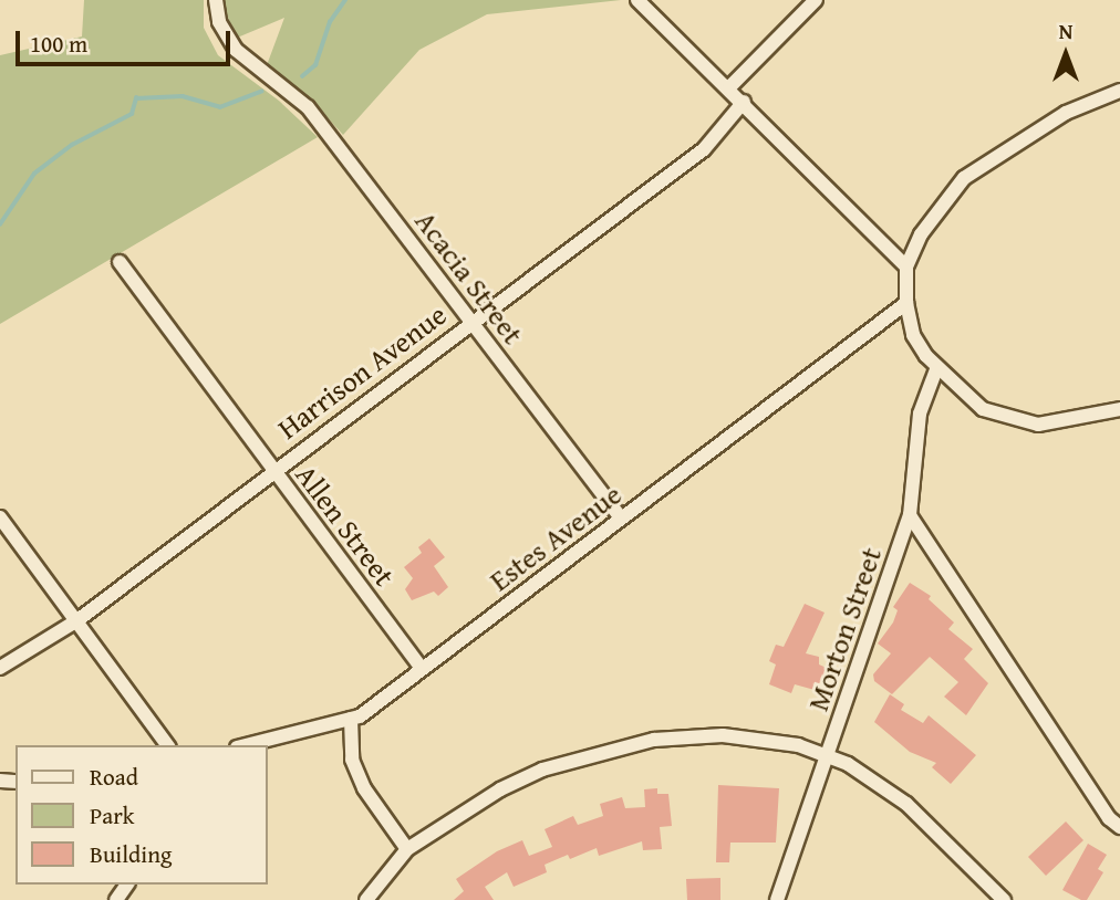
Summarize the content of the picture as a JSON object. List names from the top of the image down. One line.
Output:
{"streets":{"street":["Acacia Street","Harrison Avenue","Allen Street","Estes Avenue","Morton Street"]},"crossings":[["Acacia Street","Harrison Avenue"],["Acacia Street","Estes Avenue"],["Harrison Avenue","Allen Street"],["Allen Street","Estes Avenue"]],"legend":["Road","Park","Building"],"scale_bar":"100 m","north":"top"}
